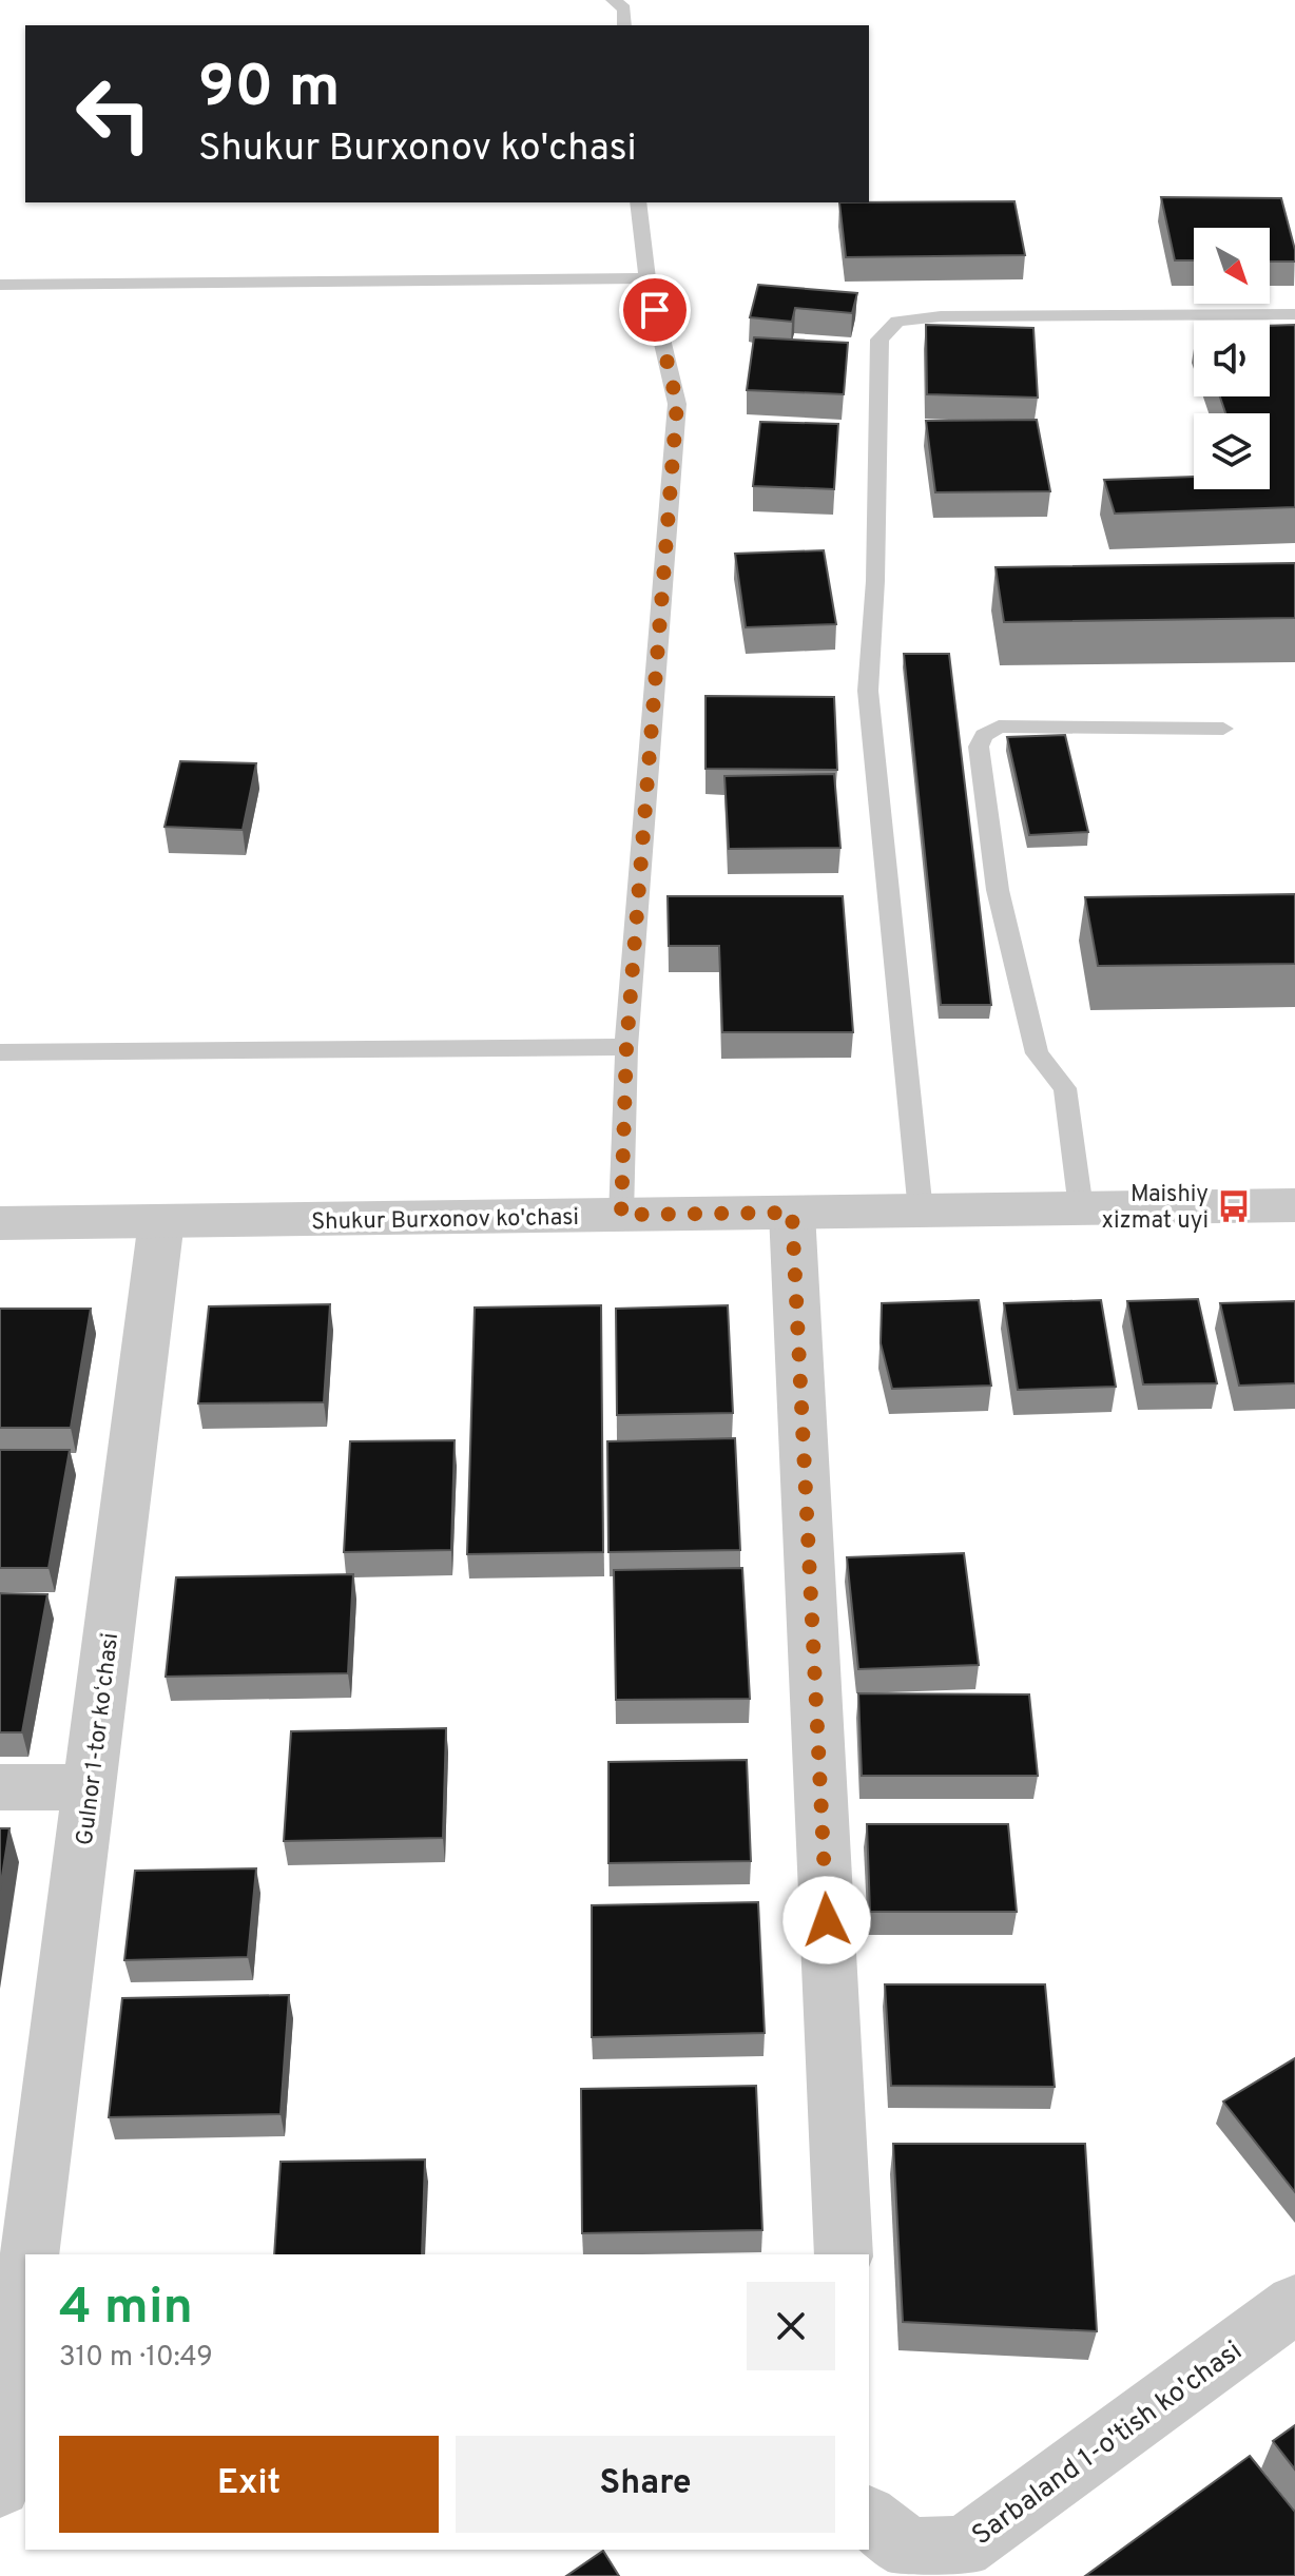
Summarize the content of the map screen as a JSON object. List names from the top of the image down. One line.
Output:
{"streets":{"street":["Shukur Burxonov ko'chasi","Gulnor 1-tor koʻchasi","Sarbaland 1-o'tish ko'chasi"]},"crossings":[["Shukur Burxonov ko'chasi","Gulnor 1-tor koʻchasi"]],"places":{"bus stop":["Maishiy xizmat uyi"]},"north":"bottom right","page":{"turn":["90 m","Shukur Burxonov ko'chasi"],"heading":["4 min","310 m · 10:49"],"buttons":["Exit","Share"]}}
